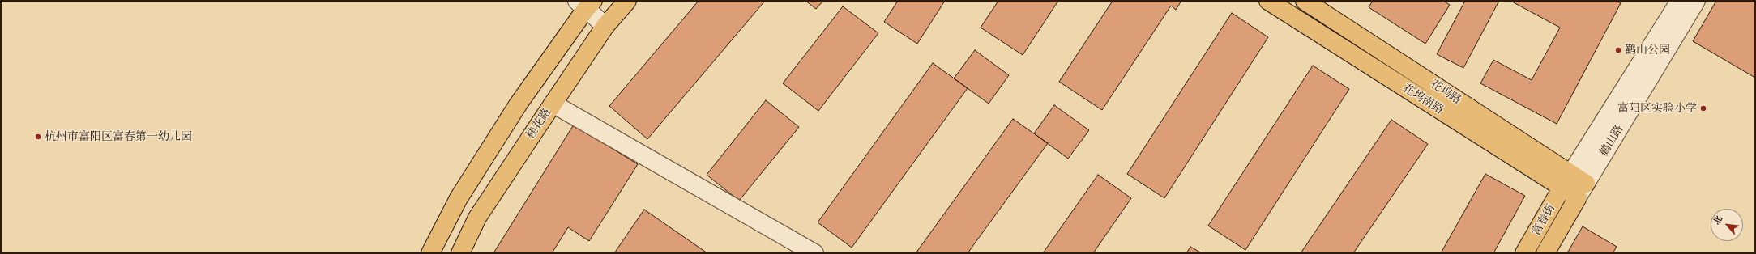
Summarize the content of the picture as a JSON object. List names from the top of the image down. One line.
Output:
{"streets":{"main road":["花坞路","花坞南路","桂花路","富春街"],"street":["鹤山路"]},"crossings":[["花坞路","花坞南路"],["花坞路","鹤山路"],["花坞路","富春街"],["花坞南路","鹤山路"],["花坞南路","富春街"],["鹤山路","富春街"]],"places":["鹳山公园","富阳区实验小学","杭州市富阳区富春第一幼儿园"],"north":"top left"}
